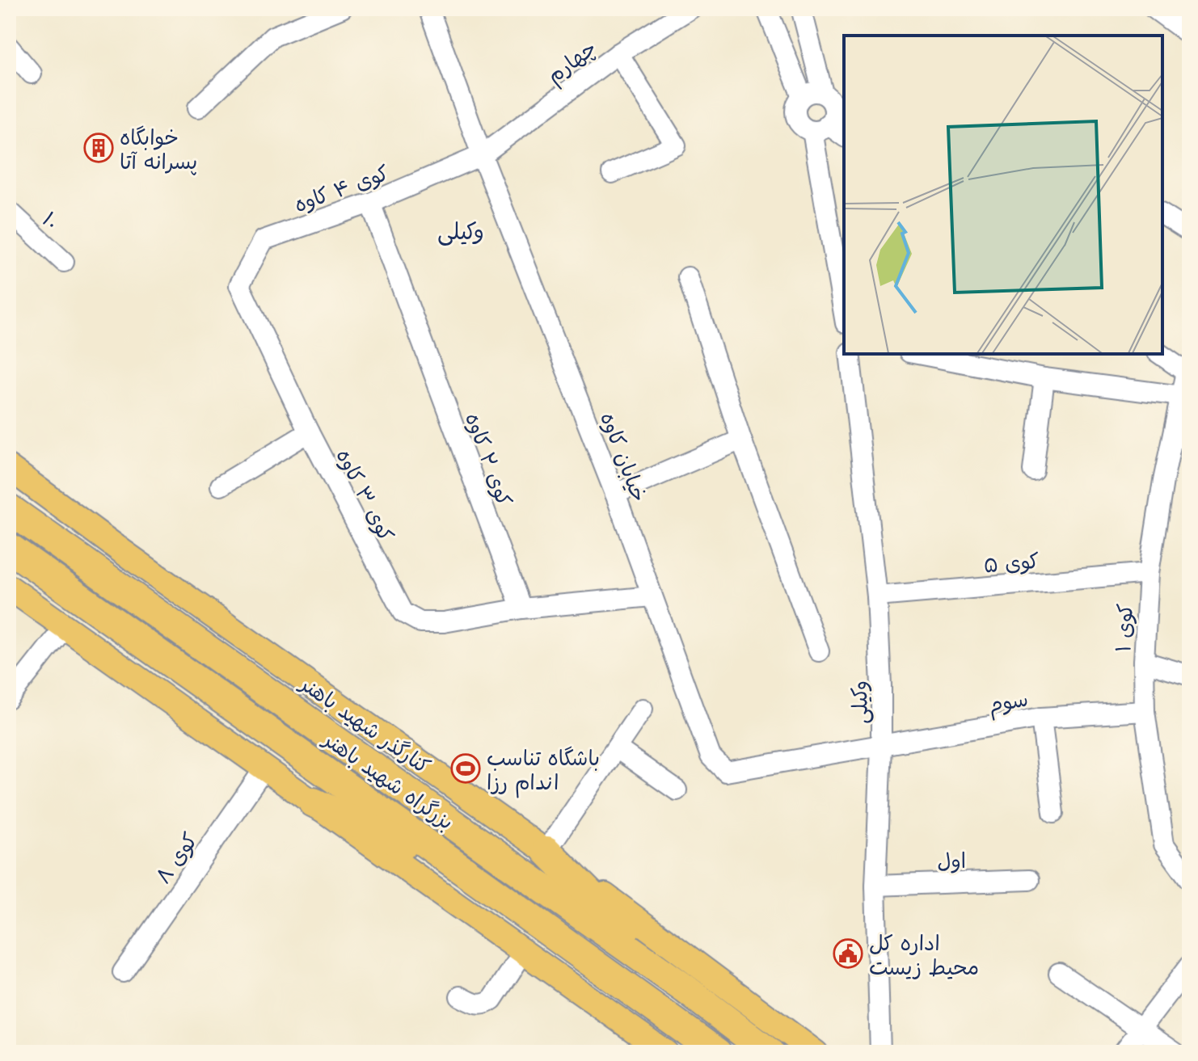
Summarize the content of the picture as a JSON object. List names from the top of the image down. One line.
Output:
{"streets":{"highway":["بزرگراه شهید باهنر"],"main road":["کنارگذر شهید باهنر"],"street":["چهارم","کوی ۴ کاوه","۱۰","خیابان کاوه","کوی ۲ کاوه","کوی ۳ کاوه","کوی ۵","کوی ۱","سوم","وکیلی","کوی ۸","اول"]},"crossings":[["چهارم","کوی ۴ کاوه"],["چهارم","خیابان کاوه"],["کوی ۴ کاوه","خیابان کاوه"],["کوی ۴ کاوه","کوی ۲ کاوه"],["کوی ۴ کاوه","کوی ۳ کاوه"],["خیابان کاوه","سوم"],["خیابان کاوه","وکیلی"],["کوی ۲ کاوه","کوی ۳ کاوه"],["کوی ۵","کوی ۱"],["کوی ۵","وکیلی"],["کوی ۱","سوم"],["سوم","وکیلی"],["وکیلی","اول"]],"districts":["وکیلی"],"places":{"building":["خوابگاه پسرانه آتا"],"sports":["باشگاه تناسب اندام رزا"],"public building":["اداره کل محیط زیست"]}}
